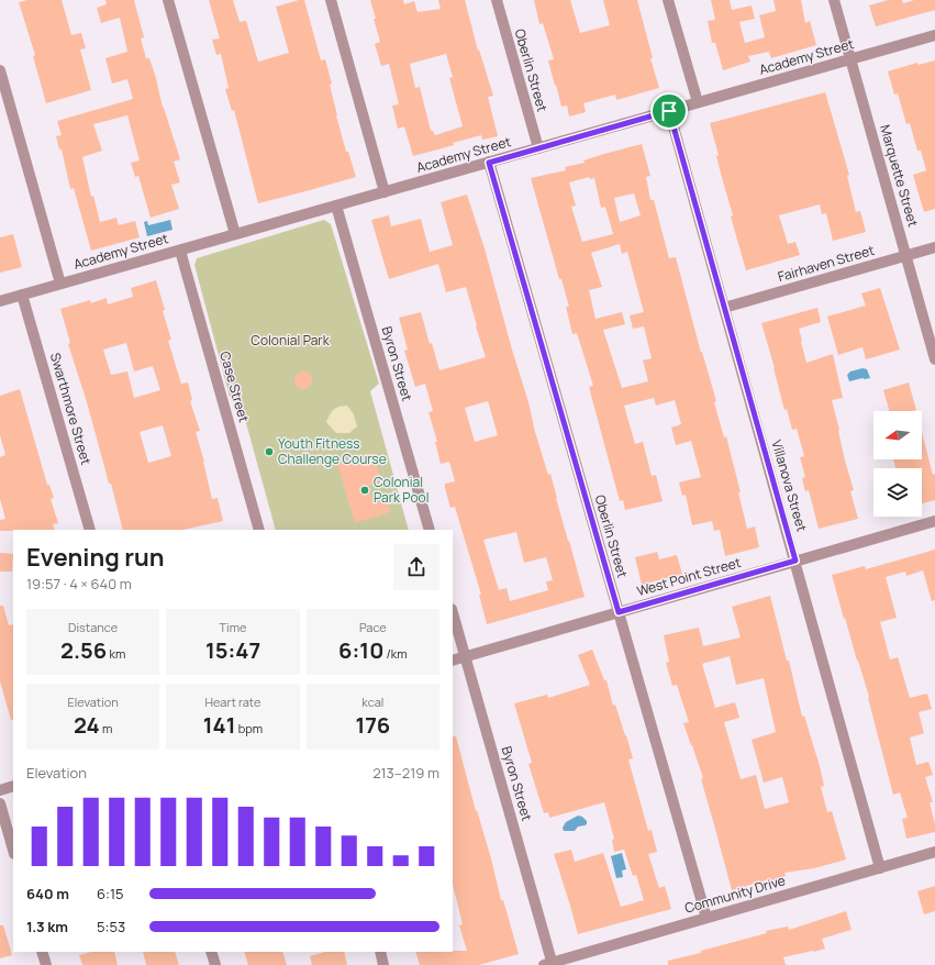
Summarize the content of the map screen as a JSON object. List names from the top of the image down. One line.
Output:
{"streets":{"street":["Academy Street","Oberlin Street","Marquette Street","Fairhaven Street","Byron Street","Case Street","Swarthmore Street","Villanova Street","West Point Street","Community Drive"]},"crossings":[["Academy Street","Oberlin Street"],["Academy Street","Marquette Street"],["Academy Street","Byron Street"],["Academy Street","Case Street"],["Academy Street","Swarthmore Street"],["Academy Street","Villanova Street"],["Oberlin Street","West Point Street"],["Oberlin Street","Community Drive"],["Marquette Street","Fairhaven Street"],["Fairhaven Street","Villanova Street"],["Byron Street","West Point Street"],["Byron Street","Community Drive"],["Villanova Street","West Point Street"],["Villanova Street","Community Drive"]],"parks":["Colonial Park"],"places":["Youth Fitness Challenge Course","Colonial Park Pool"],"north":"left","page":{"heading":["Evening run","19:57 · 4 × 640 m"],"stats":[["Distance","2.56 km"],["Time","15:47"],["Pace","6:10 /km"],["Elevation","24 m"],["Heart rate","141 bpm"],["kcal","176"]],"chart":["Elevation","213–219 m"],"list":[{"name":"640 m","note":"6:15"},{"name":"1.3 km","note":"5:53"}]}}
